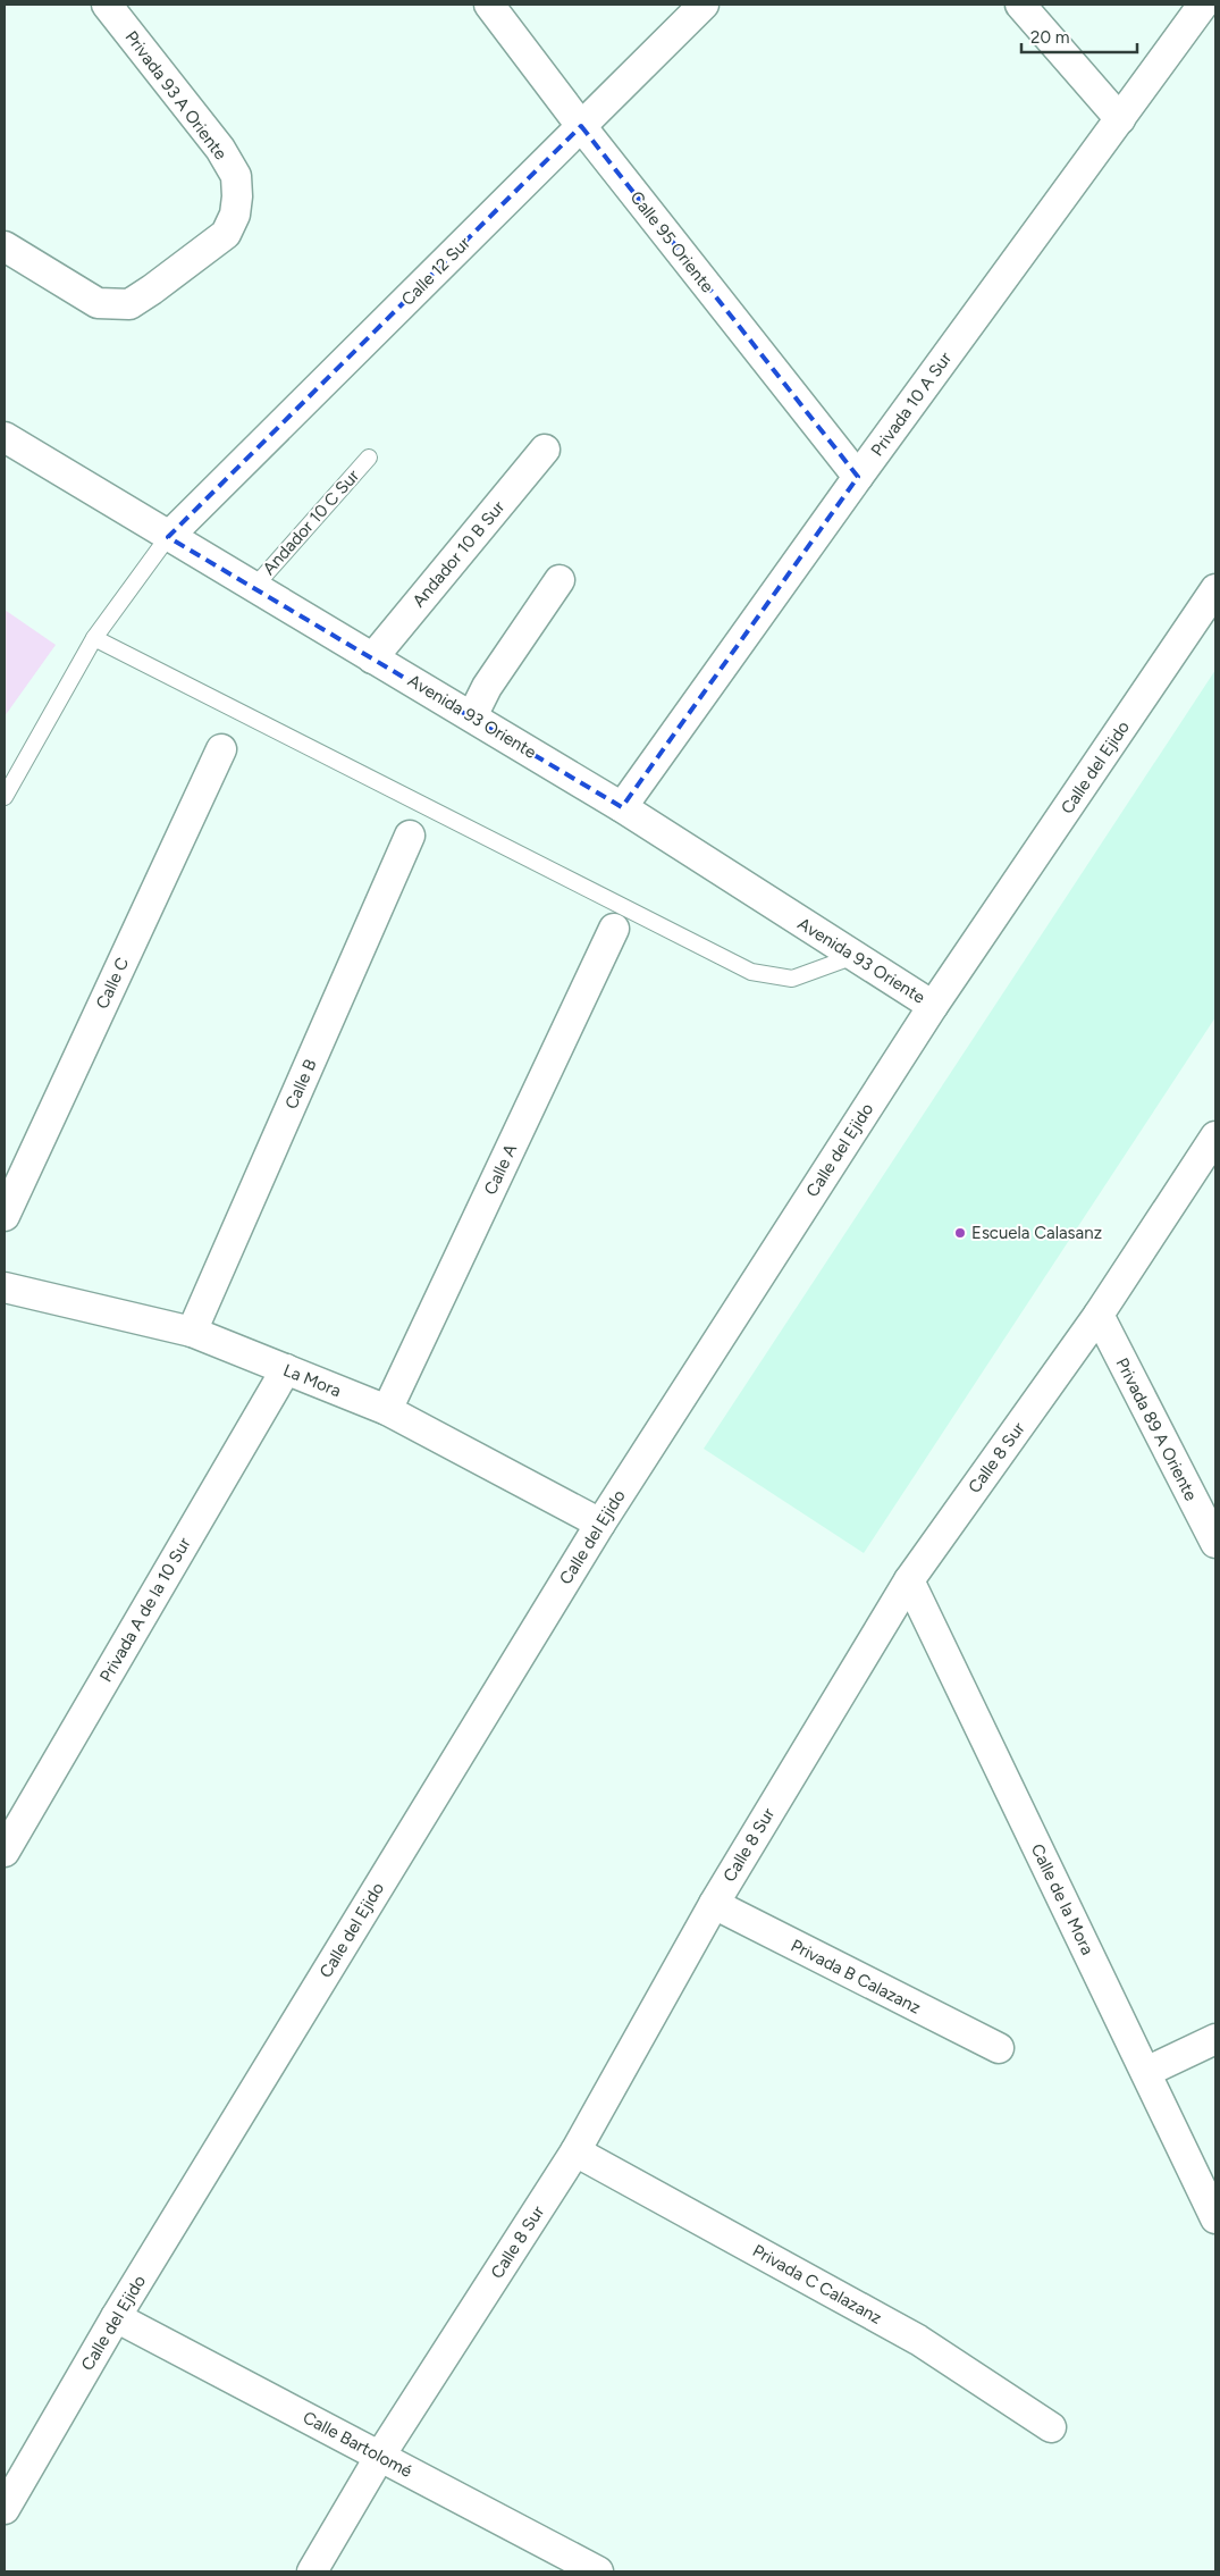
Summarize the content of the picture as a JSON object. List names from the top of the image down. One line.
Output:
{"streets":{"street":["Privada 93 A Oriente","Calle 95 Oriente","Calle 12 Sur","Privada 10 A Sur","Andador 10 B Sur","Avenida 93 Oriente","Calle del Ejido","Calle C","Calle B","Calle A","La Mora","Privada 89 A Oriente","Calle 8 Sur","Privada A de la 10 Sur","Calle de la Mora","Privada B Calazanz","Privada C Calazanz","Calle Bartolomé"],"lane":["Andador 10 C Sur"]},"crossings":[["Calle 95 Oriente","Calle 12 Sur"],["Calle 95 Oriente","Privada 10 A Sur"],["Calle 12 Sur","Avenida 93 Oriente"],["Privada 10 A Sur","Avenida 93 Oriente"],["Andador 10 C Sur","Avenida 93 Oriente"],["Andador 10 B Sur","Avenida 93 Oriente"],["Avenida 93 Oriente","Calle del Ejido"],["Calle del Ejido","La Mora"],["Calle del Ejido","Calle Bartolomé"],["Calle B","La Mora"],["Calle A","La Mora"],["La Mora","Privada A de la 10 Sur"],["Privada 89 A Oriente","Calle 8 Sur"],["Calle 8 Sur","Calle de la Mora"],["Calle 8 Sur","Privada B Calazanz"],["Calle 8 Sur","Privada C Calazanz"],["Calle 8 Sur","Calle Bartolomé"]],"places":["Escuela Calasanz"],"scale_bar":"20 m"}
